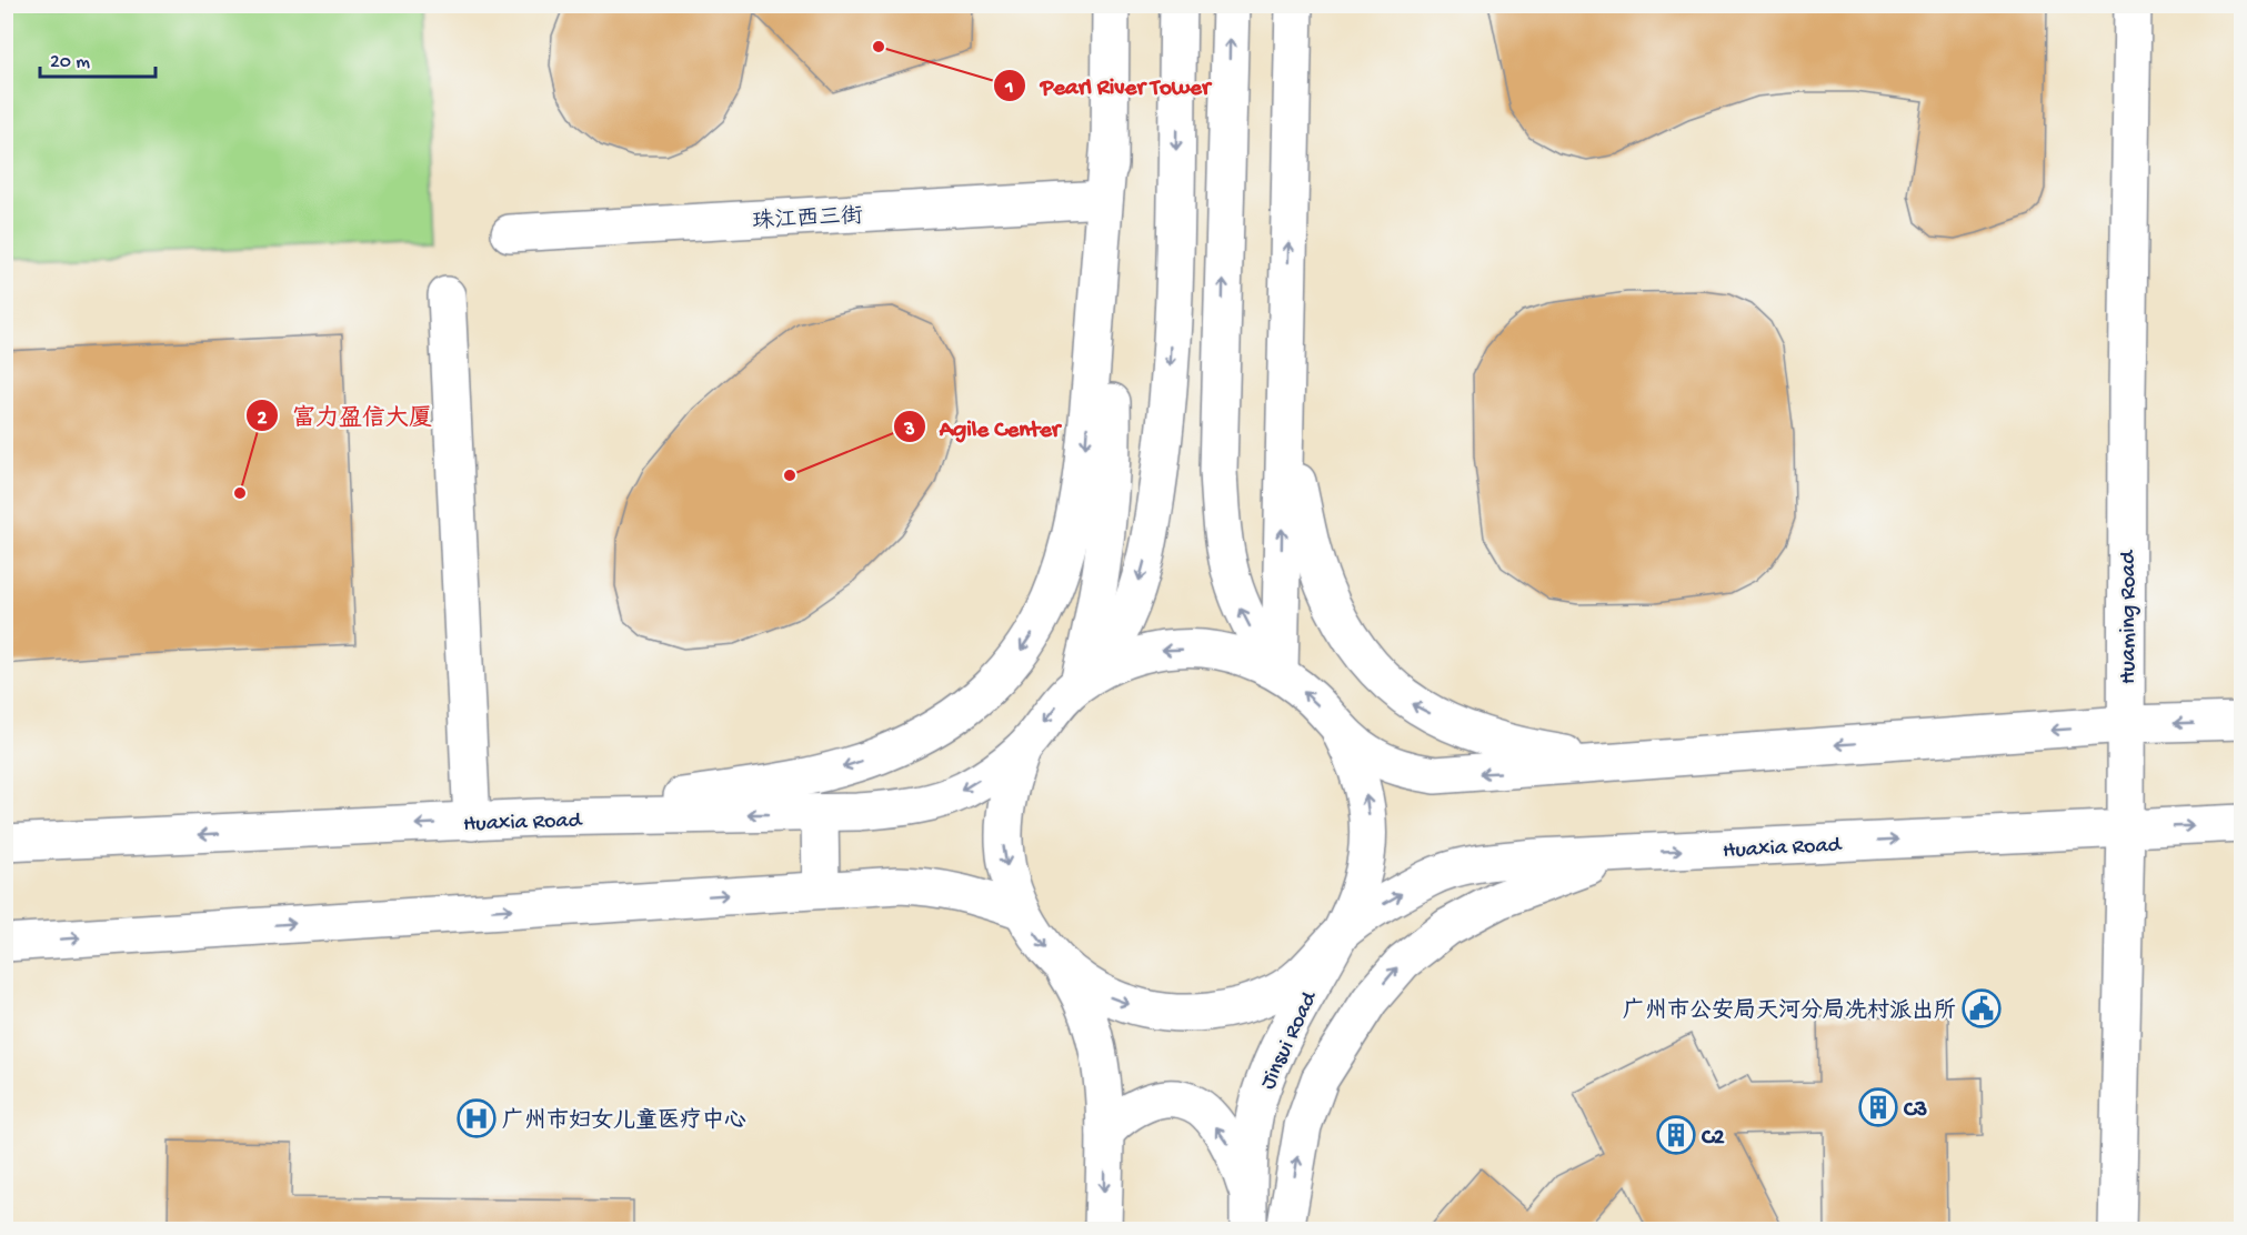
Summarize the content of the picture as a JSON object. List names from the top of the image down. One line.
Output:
{"streets":{"main road":["珠江西三街","Huaming Road","Huaxia Road","Jinsui Road"]},"crossings":[["Huaming Road","Huaxia Road"],["Huaxia Road","Jinsui Road"]],"places":{"other":["Pearl River Tower","Agile Center","富力盈信大厦"],"public building":["广州市公安局天河分局冼村派出所"],"building":["C3","C2"],"hospital":["广州市妇女儿童医疗中心"]},"scale_bar":"20 m"}
